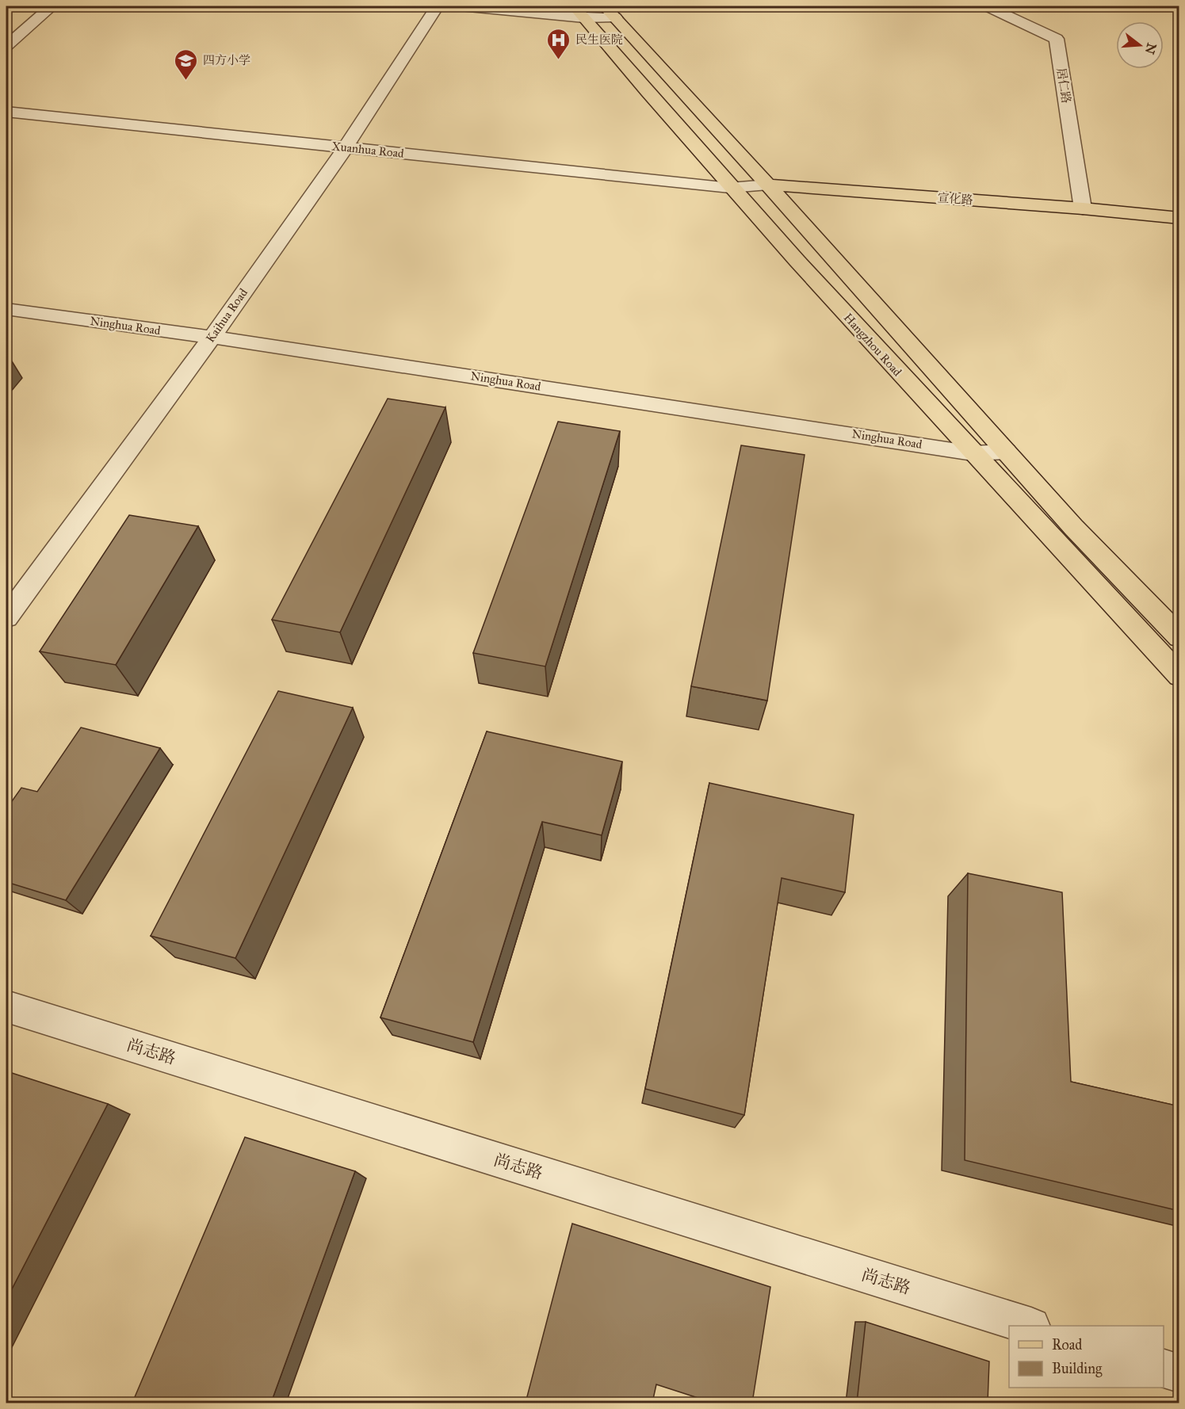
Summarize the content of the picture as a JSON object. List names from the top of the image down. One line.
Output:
{"streets":{"main road":["宣化路","Hangzhou Road"],"street":["居仁路","Xuanhua Road","Kaihua Road","Ninghua Road","尚志路"]},"crossings":[["居仁路","宣化路"],["Xuanhua Road","宣化路"],["Xuanhua Road","Kaihua Road"],["Xuanhua Road","Hangzhou Road"],["宣化路","Hangzhou Road"],["Kaihua Road","Ninghua Road"],["Ninghua Road","Hangzhou Road"]],"places":{"hospital":["民生医院"],"school or university":["四方小学"]},"legend":["Road","Building"],"north":"right"}
